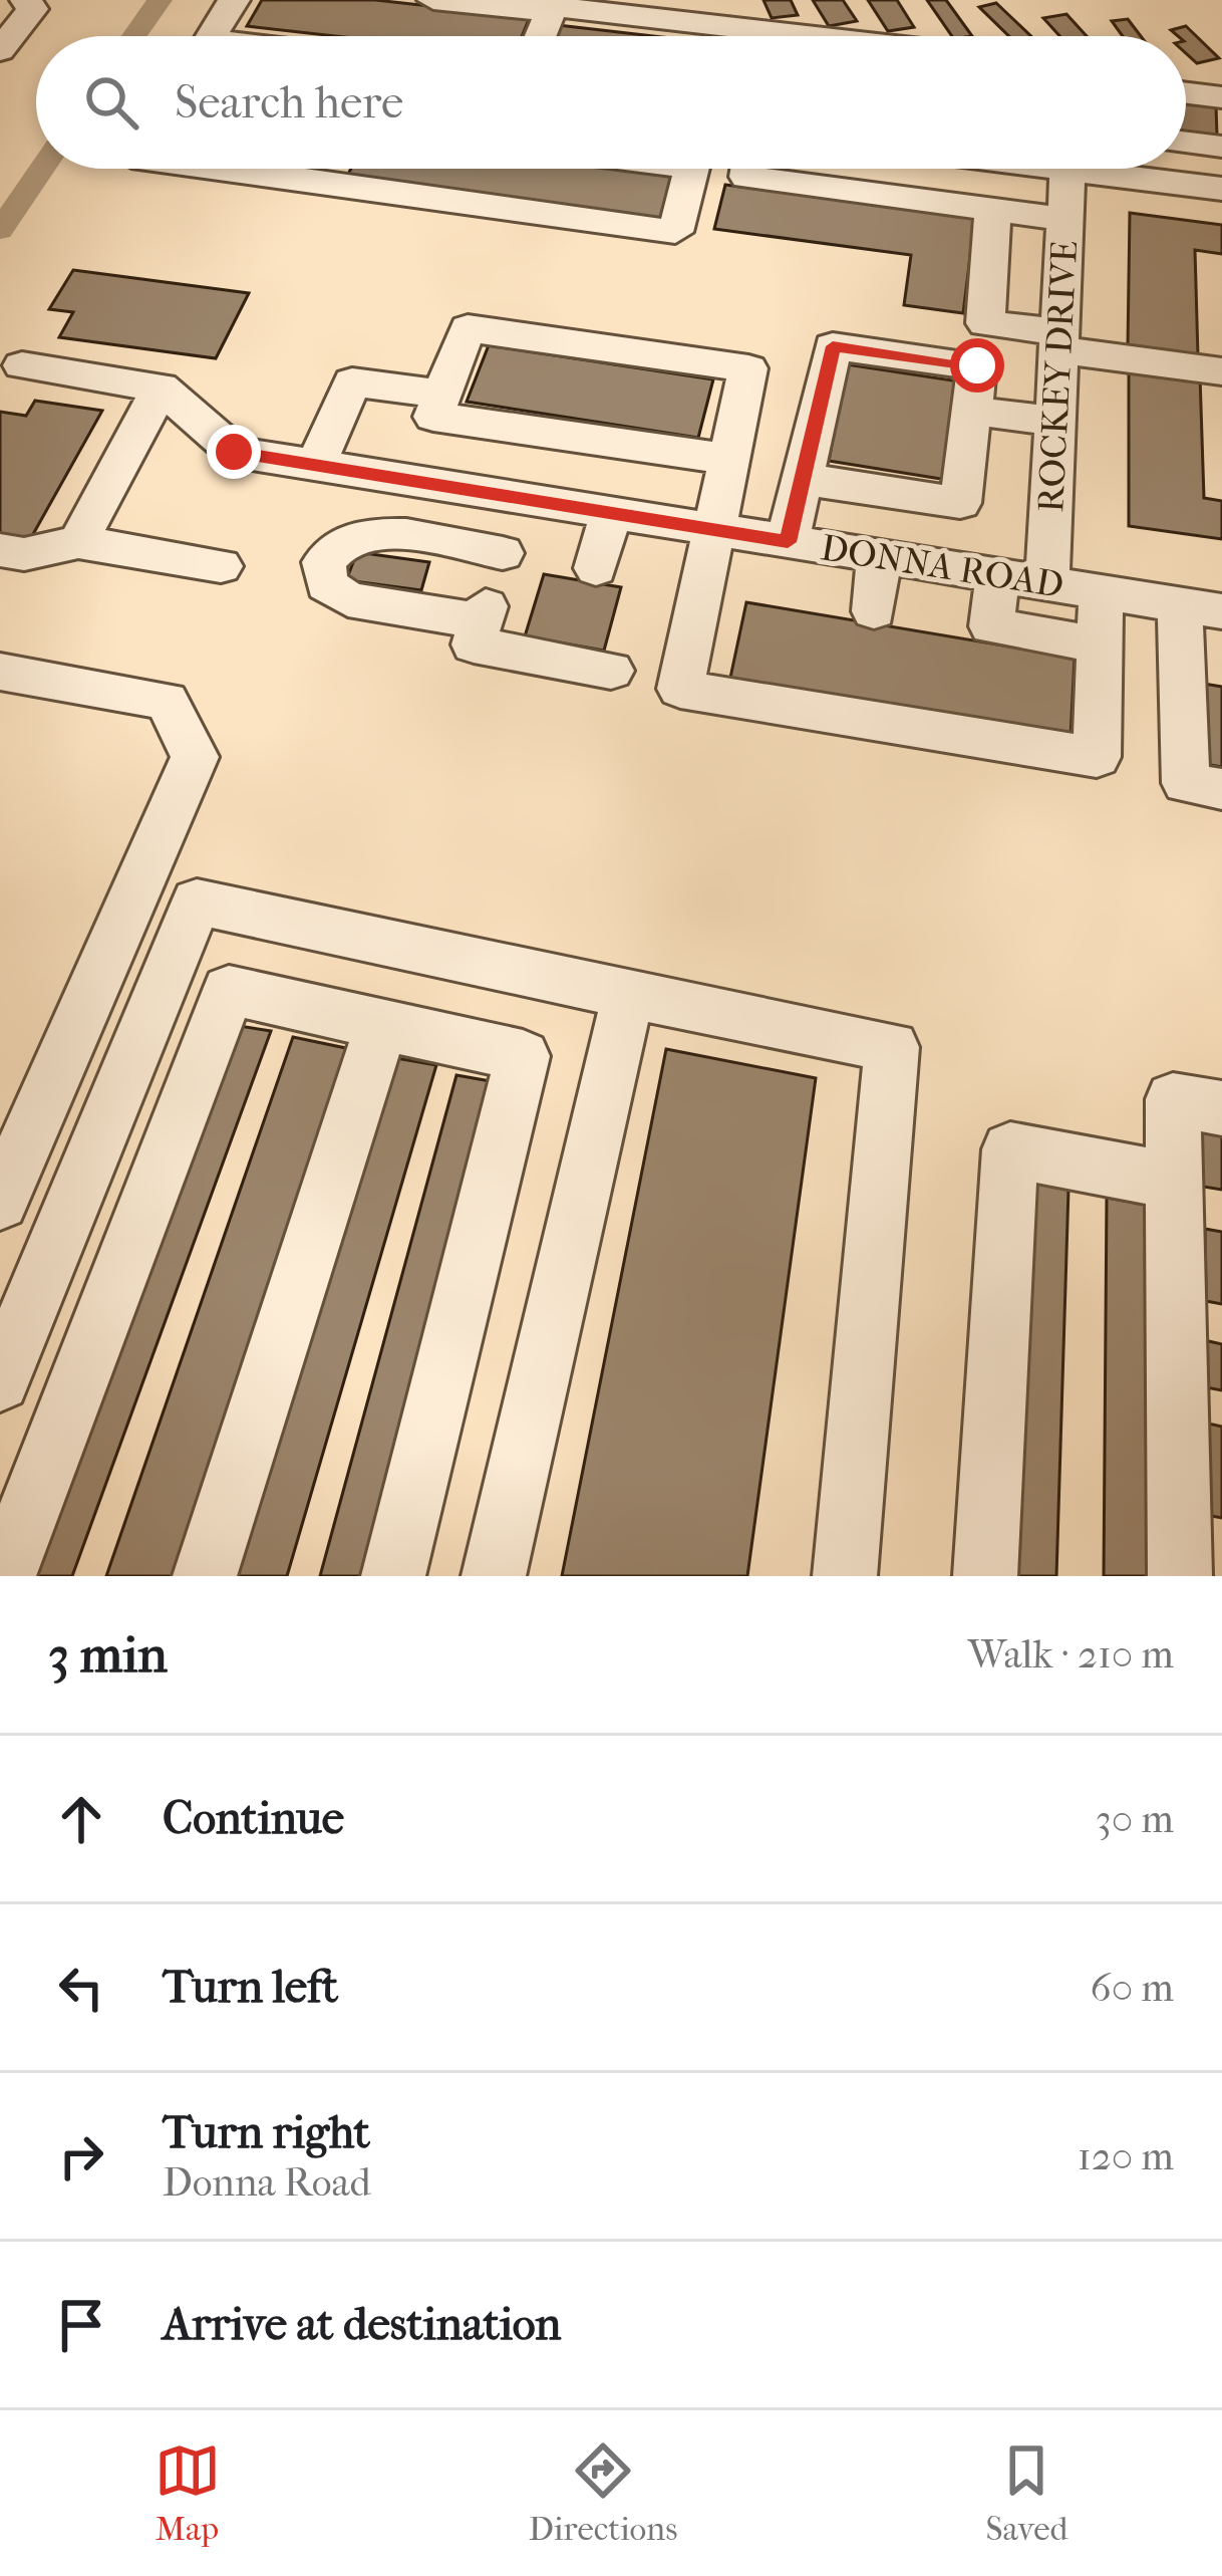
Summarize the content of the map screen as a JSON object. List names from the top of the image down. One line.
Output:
{"streets":{"street":["ROCKEY DRIVE","DONNA ROAD"]},"crossings":[["ROCKEY DRIVE","DONNA ROAD"]],"page":{"search":"Search here","heading":["3 min","Walk · 210 m"],"list":[["Continue","30 m"],["Turn left","60 m"],["Turn right","Donna Road","120 m"],"Arrive at destination"],"nav":["Map","Directions","Saved"]}}
